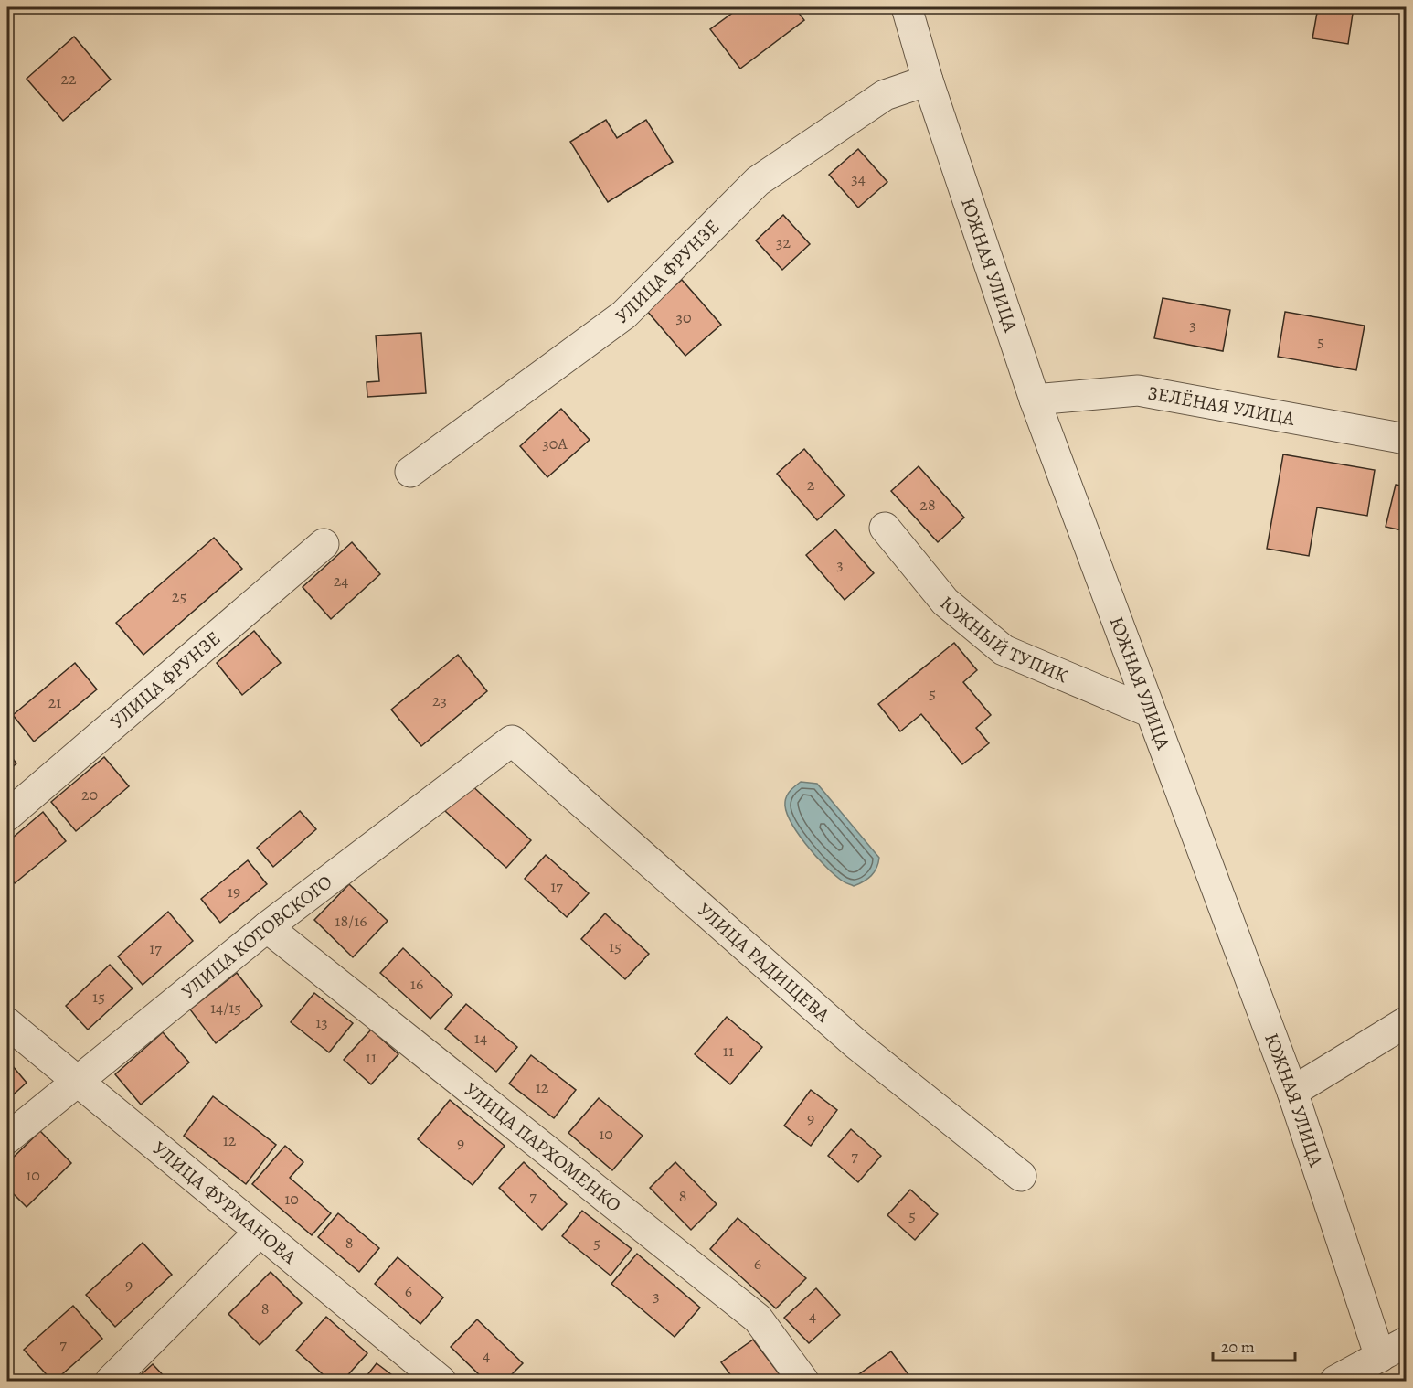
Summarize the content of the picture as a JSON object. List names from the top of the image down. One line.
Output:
{"streets":{"street":["ЮЖНАЯ УЛИЦА","УЛИЦА ФРУНЗЕ","ЗЕЛЁНАЯ УЛИЦА","ЮЖНЫЙ ТУПИК","УЛИЦА КОТОВСКОГО","УЛИЦА РАДИЩЕВА","УЛИЦА ПАРХОМЕНКО","УЛИЦА ФУРМАНОВА"]},"crossings":[["ЮЖНАЯ УЛИЦА","УЛИЦА ФРУНЗЕ"],["ЮЖНАЯ УЛИЦА","ЗЕЛЁНАЯ УЛИЦА"],["ЮЖНАЯ УЛИЦА","ЮЖНЫЙ ТУПИК"],["УЛИЦА КОТОВСКОГО","УЛИЦА РАДИЩЕВА"],["УЛИЦА КОТОВСКОГО","УЛИЦА ПАРХОМЕНКО"],["УЛИЦА КОТОВСКОГО","УЛИЦА ФУРМАНОВА"]],"house_numbers":["22","34","32","30","3","5","30А","2","28","3","24","25","5","23","21","20","17","19","18/16","15","17","16","15","14/15","13","14","11","11","12","9","10","12","9","7","10","7","8","10","5","8","5","6","9","6","3","8","4","7","4"],"scale_bar":"20 m"}
